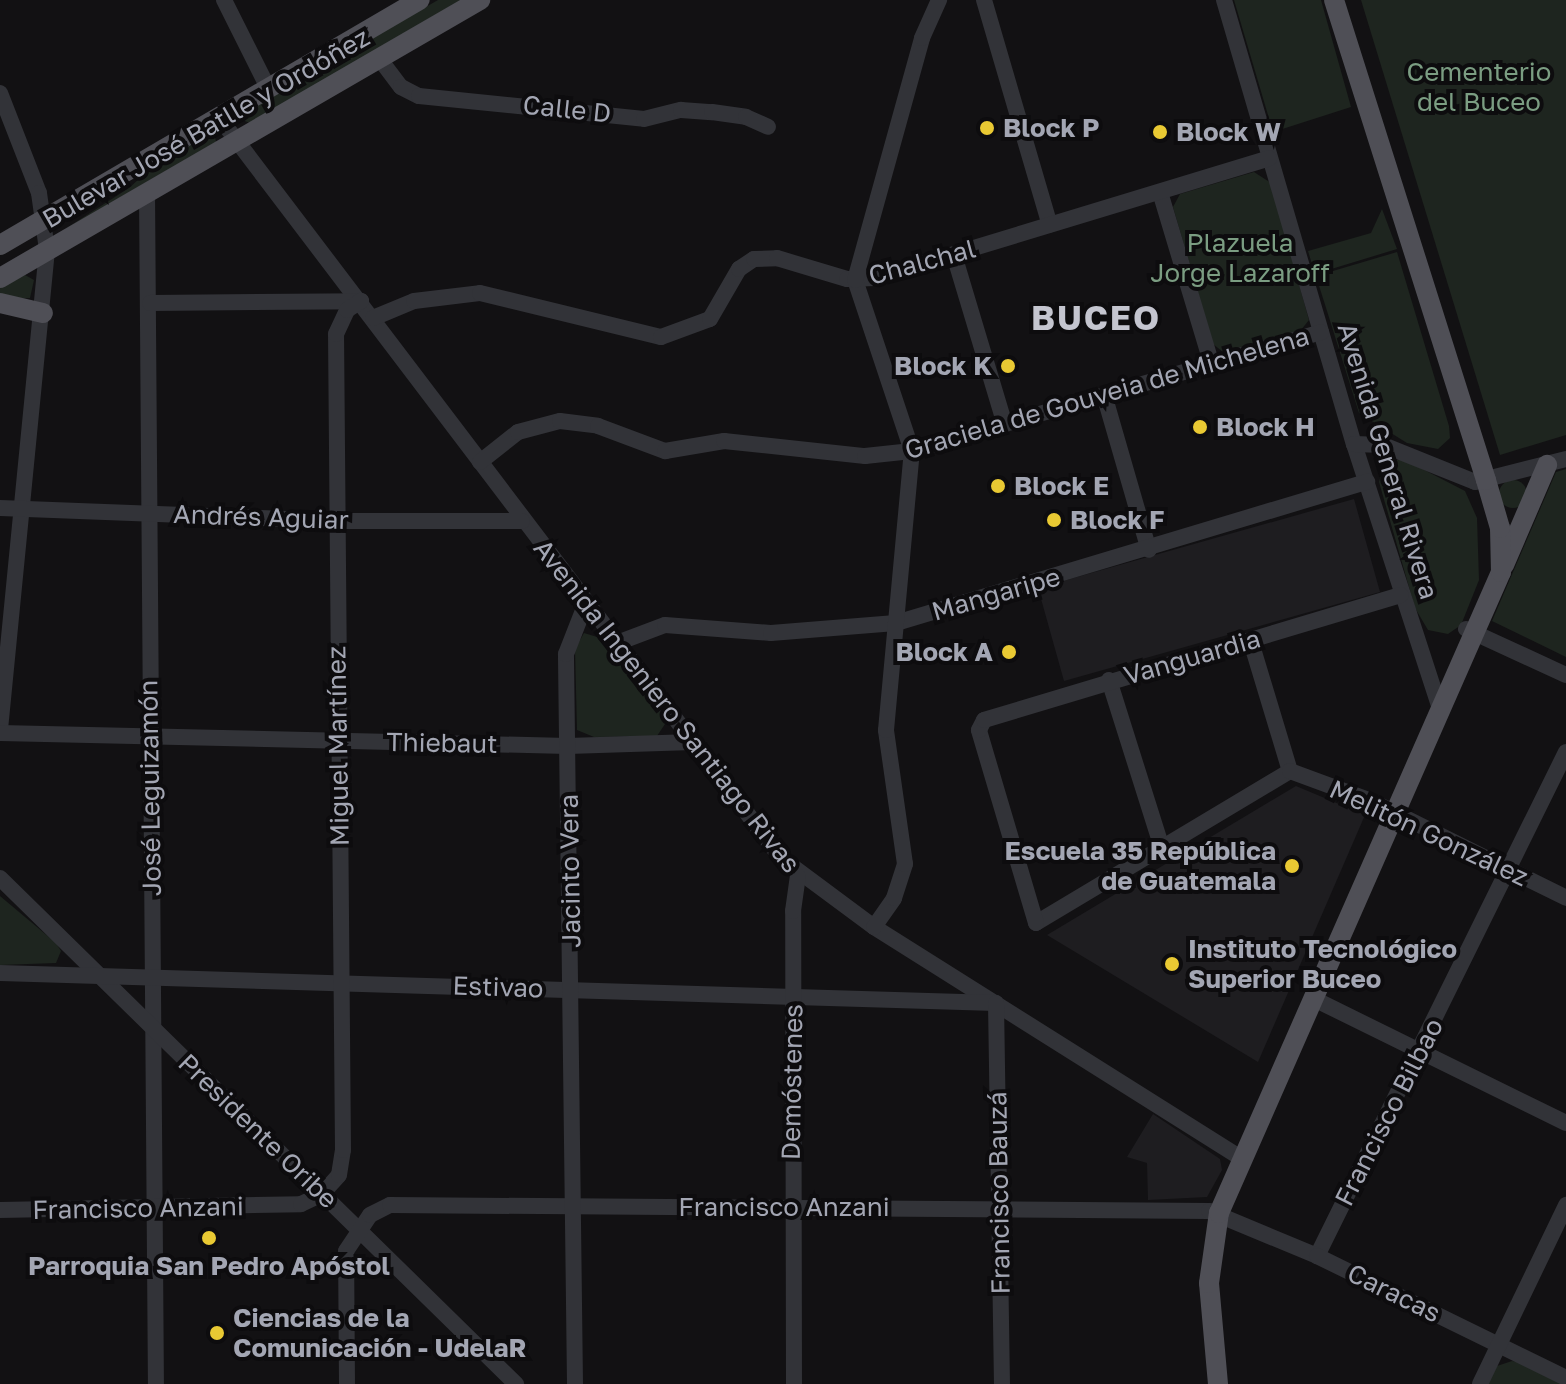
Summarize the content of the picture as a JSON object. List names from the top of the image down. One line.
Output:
{"streets":{"main road":["Bulevar José Batlle y Ordóñez","Avenida General Rivera"],"street":["Calle D","Chalchal","Graciela de Gouveia de Michelena","Andrés Aguiar","Mangaripe","Vanguardia","Avenida Ingeniero Santiago Rivas","Thiebaut","Miguel Martínez","José Leguizamón","Melitón González","Jacinto Vera","Estivao","Demóstenes","Francisco Bilbao","Presidente Oribe","Francisco Bauzá","Francisco Anzani","Caracas"]},"crossings":[["Calle D","Bulevar José Batlle y Ordóñez"],["Bulevar José Batlle y Ordóñez","Avenida Ingeniero Santiago Rivas"],["Bulevar José Batlle y Ordóñez","José Leguizamón"],["Chalchal","Avenida General Rivera"],["Chalchal","Avenida Ingeniero Santiago Rivas"],["Graciela de Gouveia de Michelena","Avenida General Rivera"],["Graciela de Gouveia de Michelena","Avenida Ingeniero Santiago Rivas"],["Avenida General Rivera","Mangaripe"],["Avenida General Rivera","Vanguardia"],["Avenida General Rivera","Avenida Ingeniero Santiago Rivas"],["Avenida General Rivera","Melitón González"],["Avenida General Rivera","Francisco Anzani"],["Avenida General Rivera","Caracas"],["Andrés Aguiar","Avenida Ingeniero Santiago Rivas"],["Andrés Aguiar","Miguel Martínez"],["Andrés Aguiar","José Leguizamón"],["Mangaripe","Avenida Ingeniero Santiago Rivas"],["Avenida Ingeniero Santiago Rivas","Thiebaut"],["Avenida Ingeniero Santiago Rivas","Miguel Martínez"],["Avenida Ingeniero Santiago Rivas","Jacinto Vera"],["Avenida Ingeniero Santiago Rivas","Estivao"],["Avenida Ingeniero Santiago Rivas","Demóstenes"],["Avenida Ingeniero Santiago Rivas","Francisco Bauzá"],["Thiebaut","Miguel Martínez"],["Thiebaut","José Leguizamón"],["Thiebaut","Jacinto Vera"],["Miguel Martínez","Estivao"],["Miguel Martínez","Presidente Oribe"],["Miguel Martínez","Francisco Anzani"],["José Leguizamón","Estivao"],["José Leguizamón","Presidente Oribe"],["José Leguizamón","Francisco Anzani"],["Melitón González","Francisco Bilbao"],["Jacinto Vera","Estivao"],["Jacinto Vera","Francisco Anzani"],["Estivao","Demóstenes"],["Estivao","Presidente Oribe"],["Estivao","Francisco Bauzá"],["Demóstenes","Francisco Anzani"],["Francisco Bilbao","Caracas"],["Presidente Oribe","Francisco Anzani"],["Francisco Bauzá","Francisco Anzani"],["Francisco Anzani","Caracas"]],"districts":["BUCEO"],"parks":["Cementerio del Buceo","Plazuela Jorge Lazaroff"],"places":["Block P","Block W","Block K","Block H","Block E","Block F","Block A","Escuela 35 República de Guatemala","Instituto Tecnológico Superior Buceo","Parroquia San Pedro Apóstol","Ciencias de la Comunicación - UdelaR"]}
